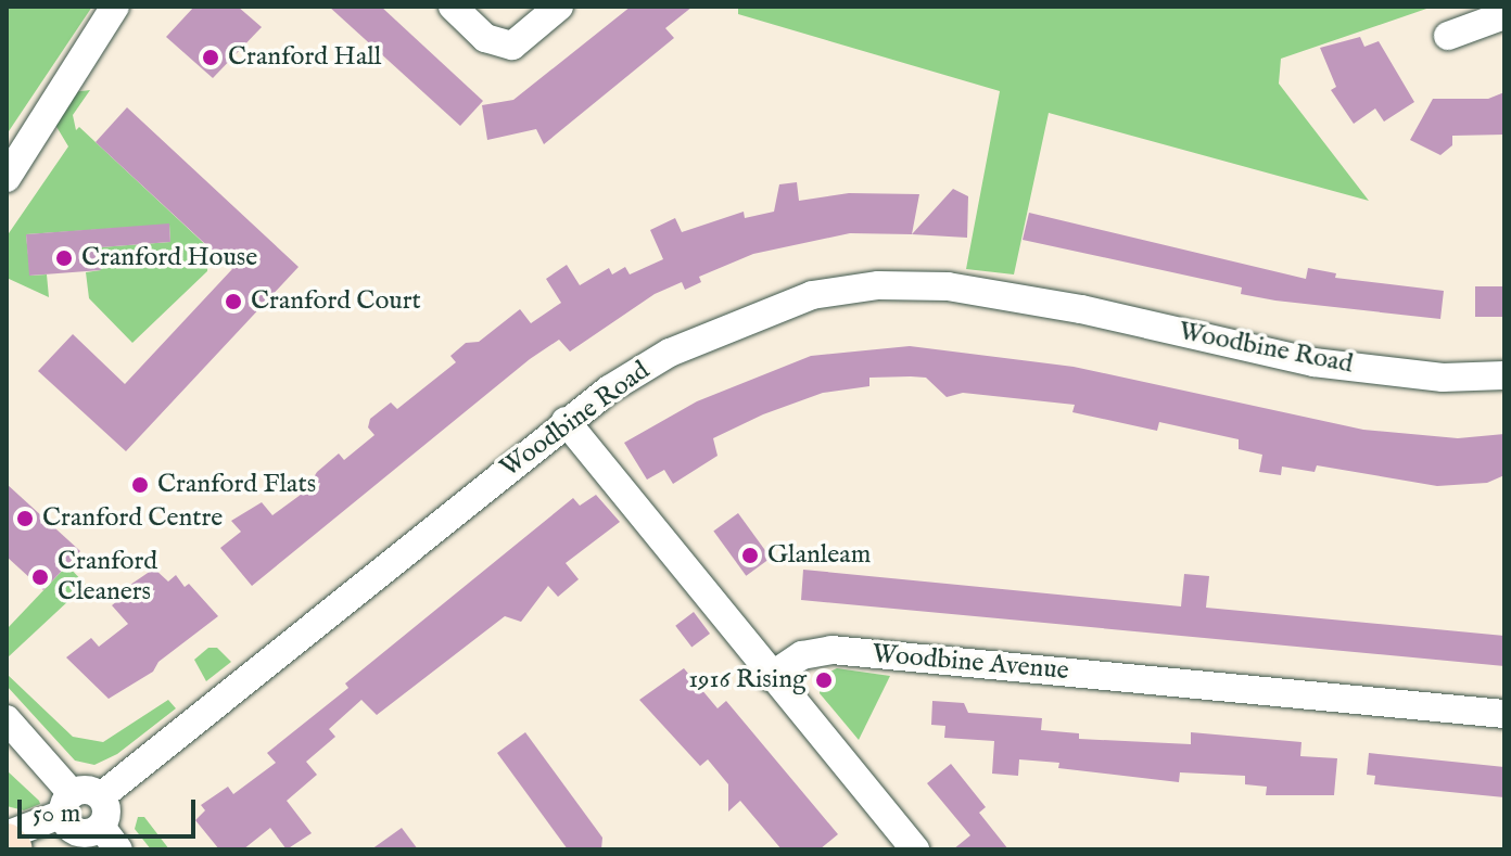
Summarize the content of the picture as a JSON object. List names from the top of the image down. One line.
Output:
{"streets":{"street":["Woodbine Road","Woodbine Avenue"]},"places":["Cranford Hall","Cranford House","Cranford Court","Cranford Flats","Cranford Centre","Glanleam","Cranford Cleaners","1916 Rising"],"scale_bar":"50 m"}
